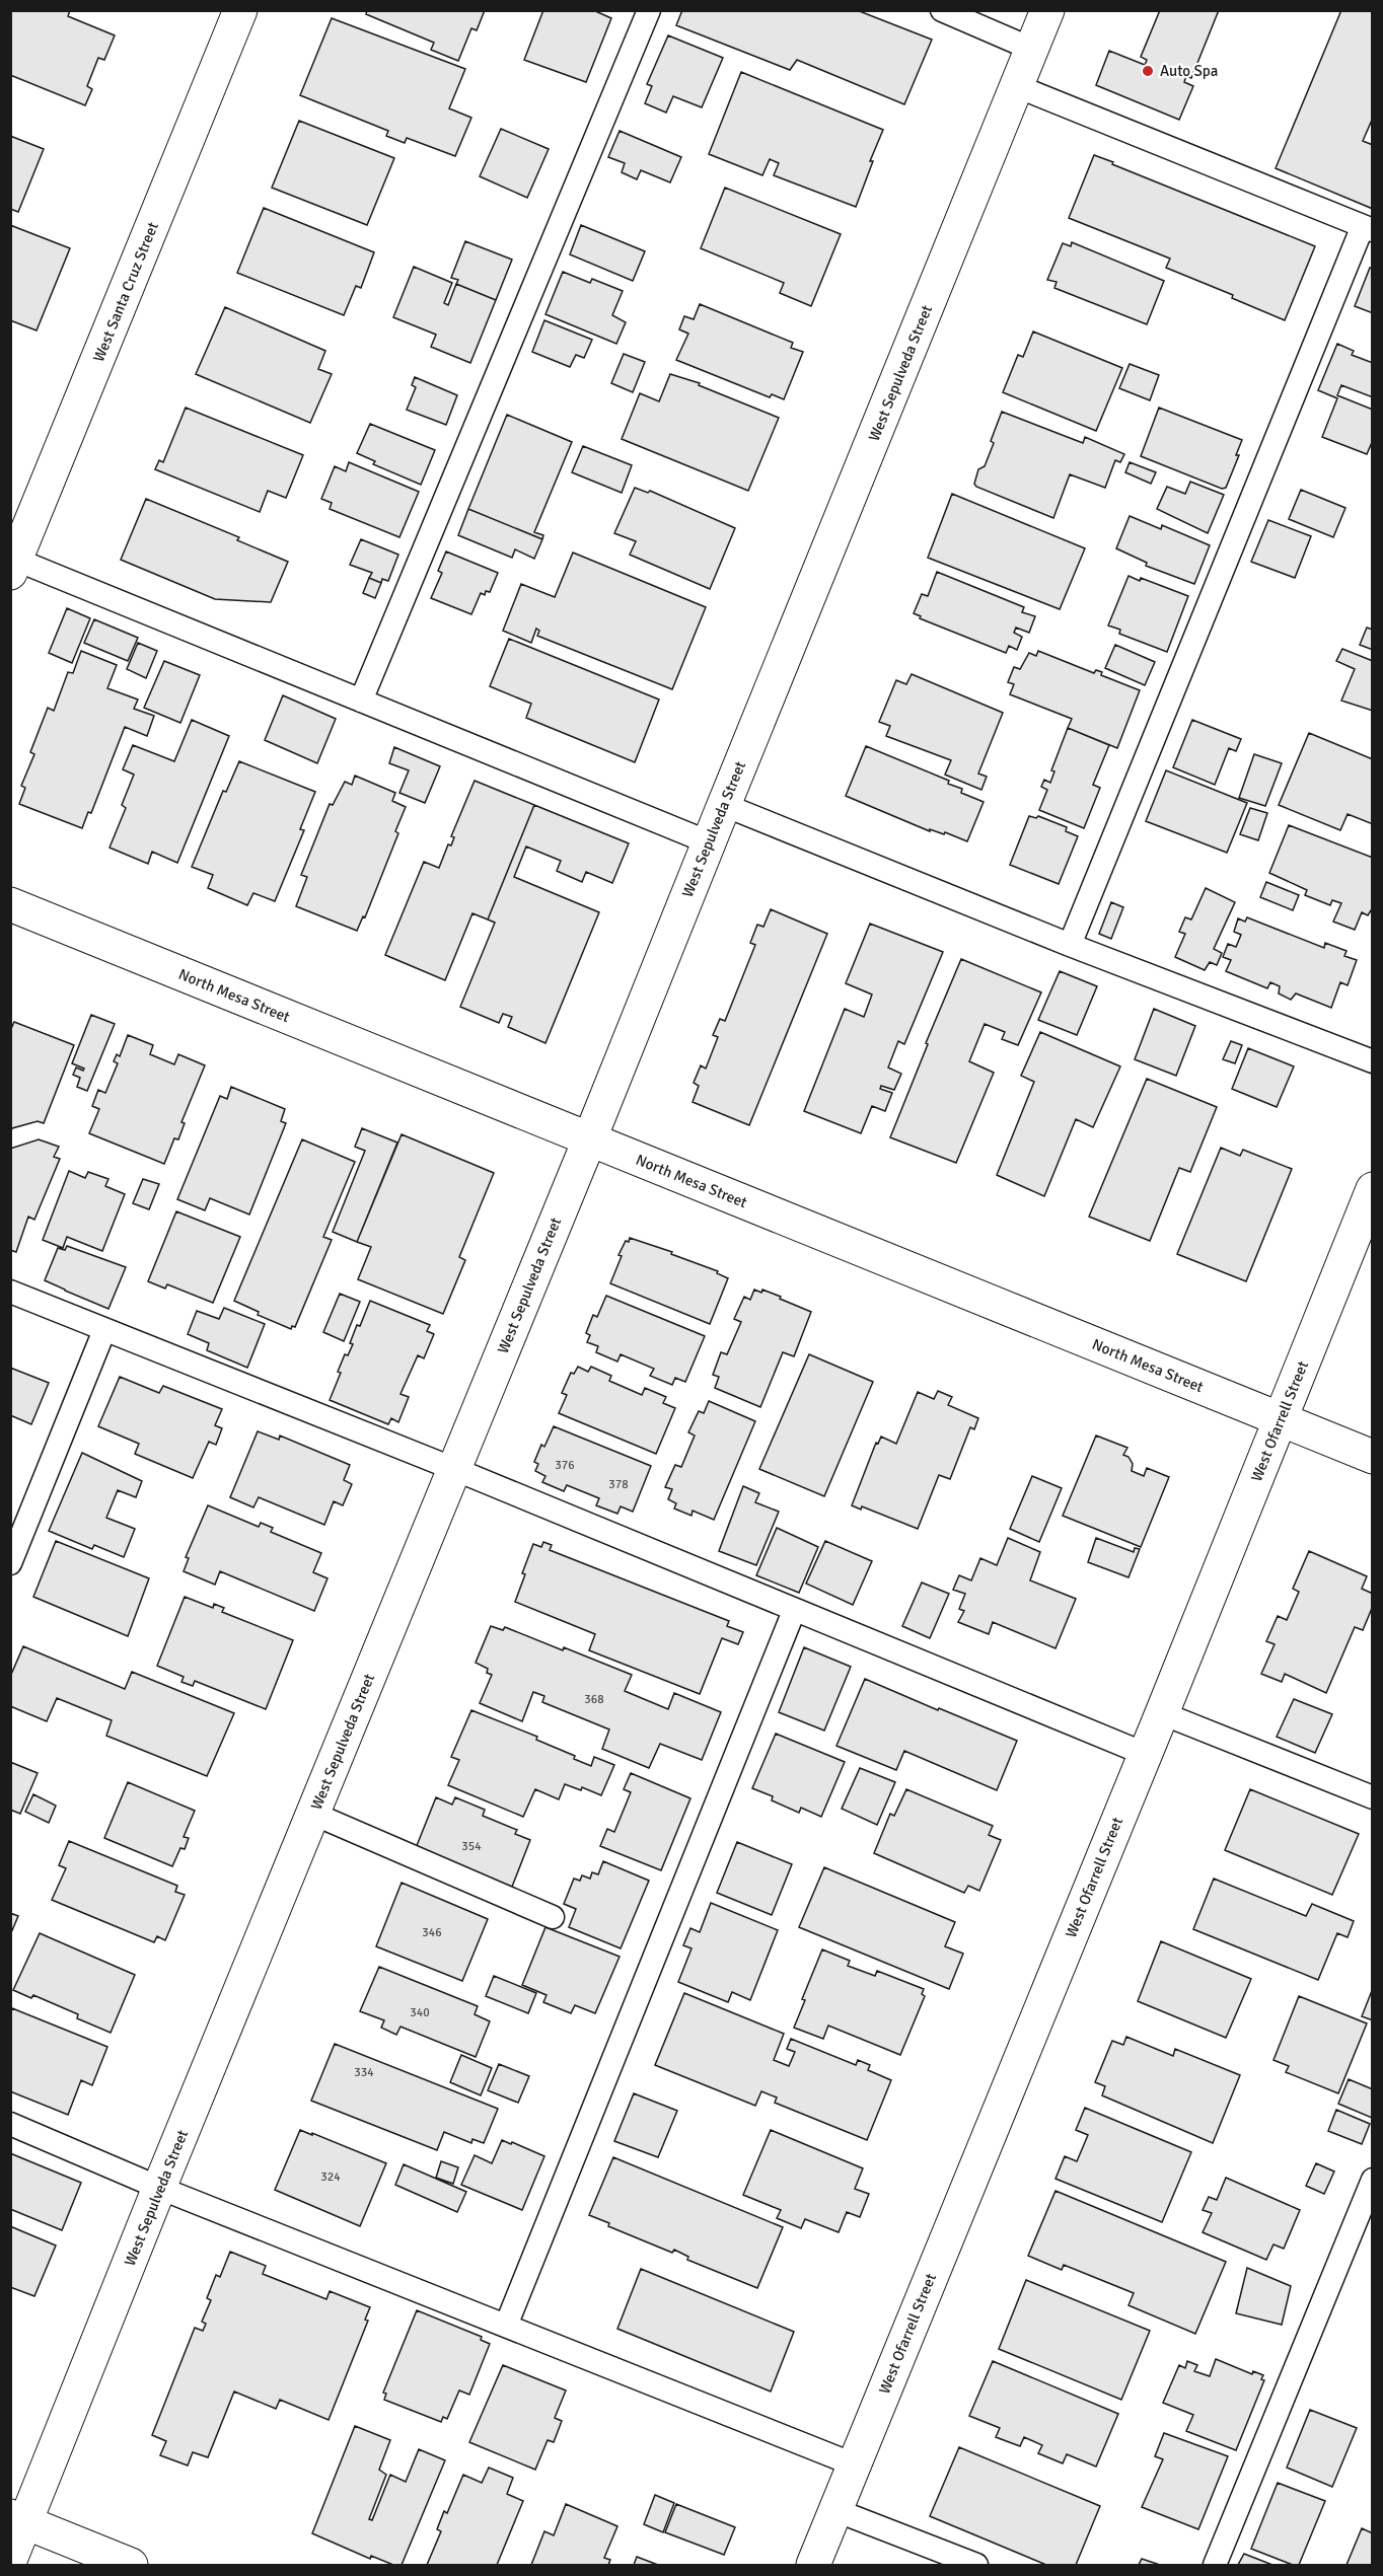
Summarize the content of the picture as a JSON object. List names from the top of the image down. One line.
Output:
{"streets":{"street":["West Santa Cruz Street","West Sepulveda Street","North Mesa Street","West Ofarrell Street"]},"crossings":[["West Sepulveda Street","North Mesa Street"],["North Mesa Street","West Ofarrell Street"]],"places":["Auto Spa"],"house_numbers":["376","378","368","354","346","340","334","324"]}
